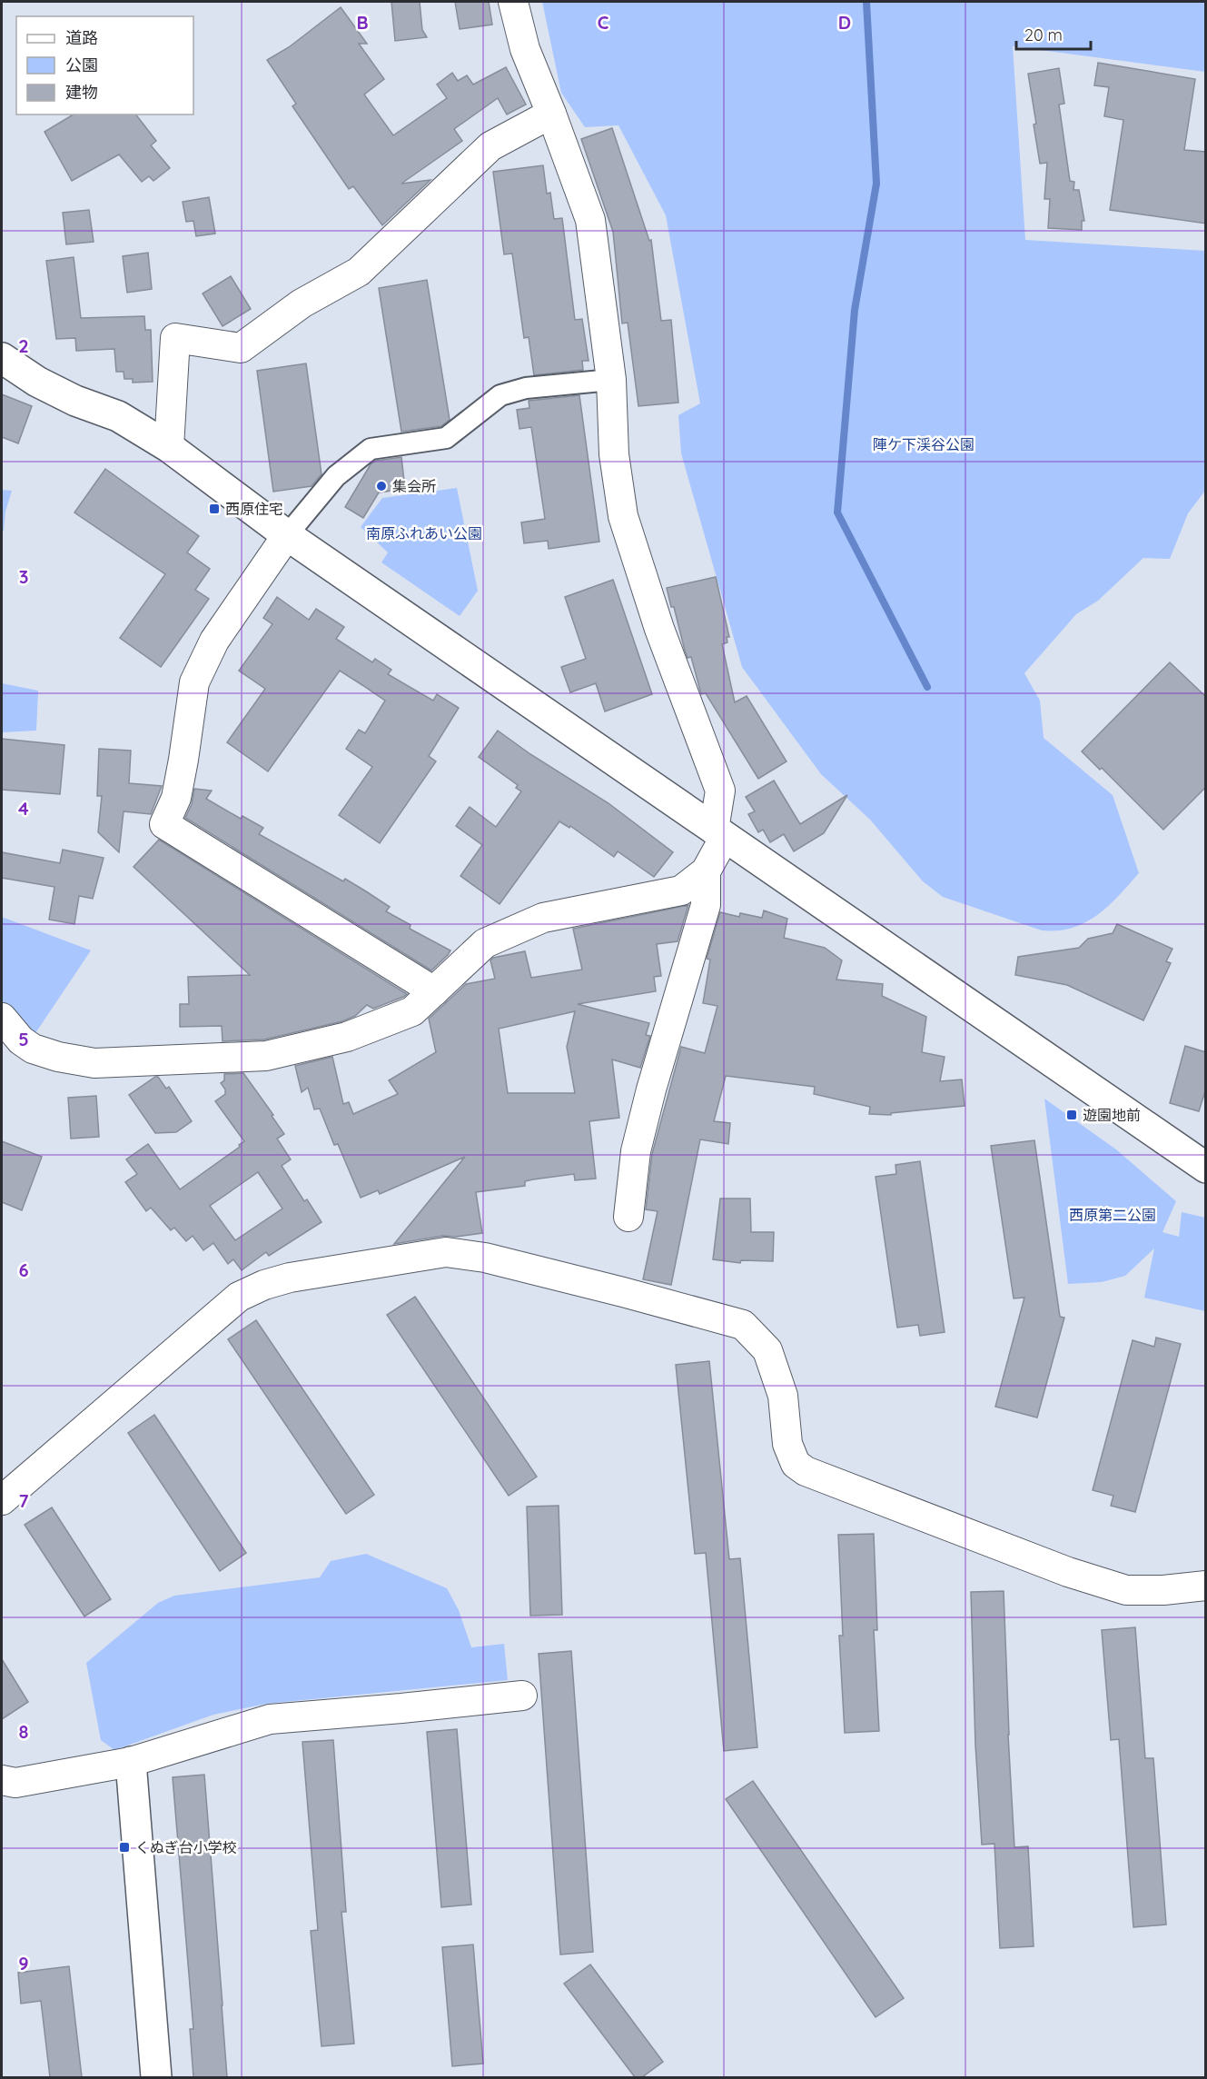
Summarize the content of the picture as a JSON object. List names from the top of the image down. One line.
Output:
{"parks":["陣ケ下渓谷公園","南原ふれあい公園","西原第二公園"],"places":{"other":["集会所"],"transit":["西原住宅","遊園地前","くぬぎ台小学校"]},"legend":["道路","公園","建物"],"scale_bar":"20 m","grid":{"columns":["B","C","D"],"rows":["2","3","4","5","6","7","8","9"]}}
